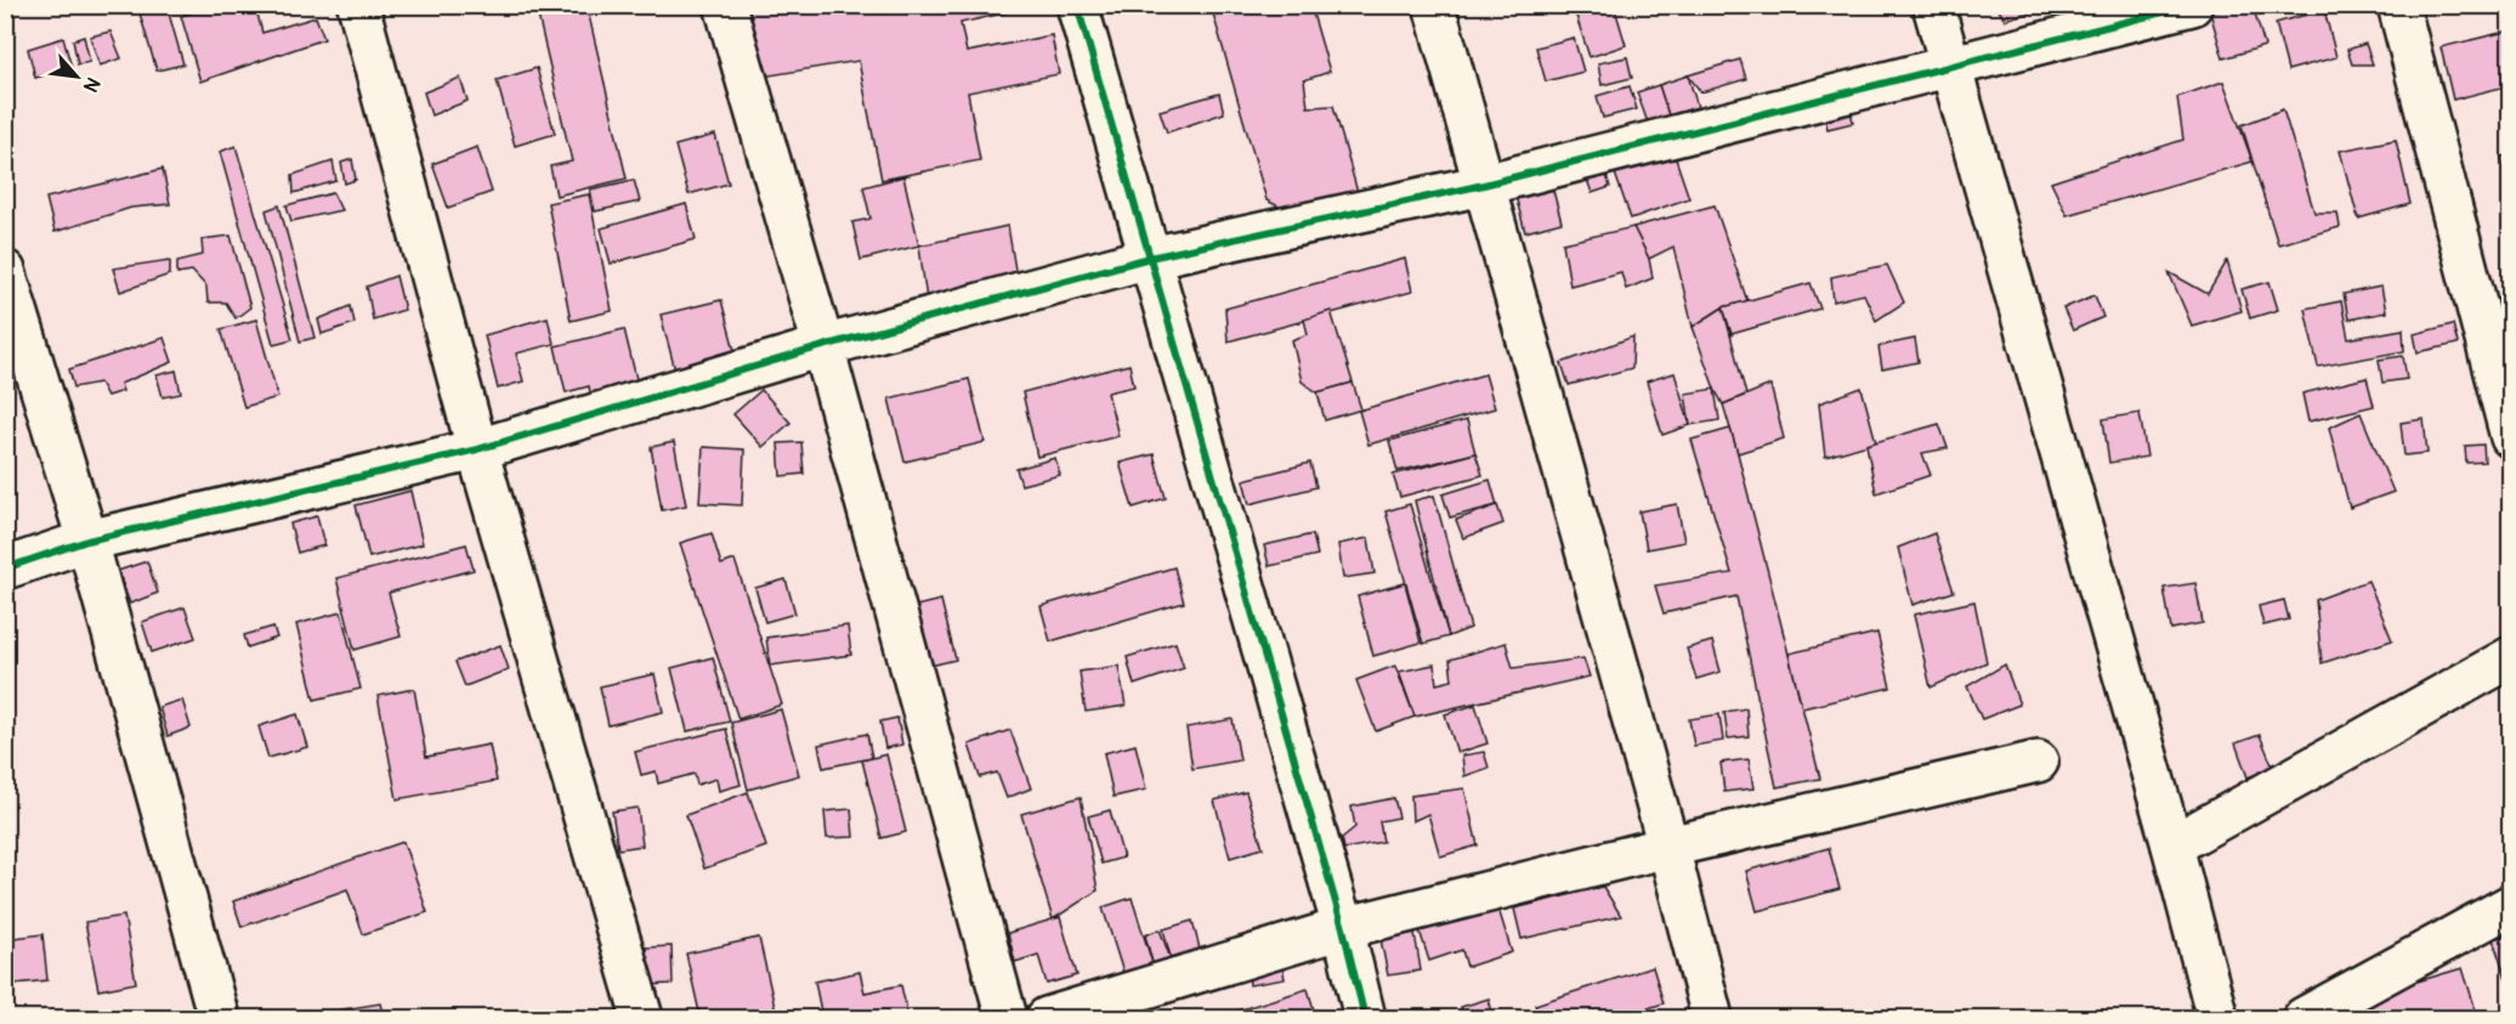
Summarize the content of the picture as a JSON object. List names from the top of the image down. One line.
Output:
{"north":"bottom right"}
